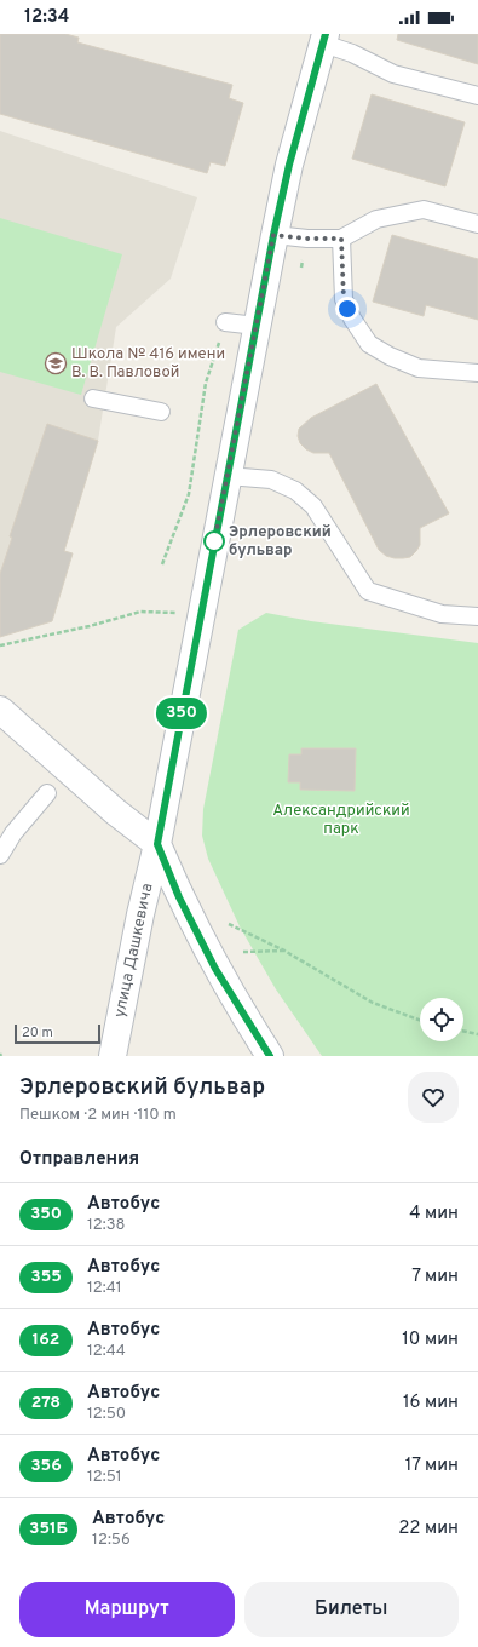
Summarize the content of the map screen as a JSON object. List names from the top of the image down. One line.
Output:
{"streets":{"street":["улица Дашкевича"]},"parks":["Александрийский парк"],"places":{"school or university":["Школа № 416 имени В. В. Павловой"],"other":["Эрлеровский бульвар"]},"lines":["bus line 350"],"scale_bar":"20 m","page":{"status":"12:34","on_map":"350","scale":"20 m","heading":[["Эрлеровский бульвар","Пешком · 2 мин · 110 m"],"Отправления"],"list":[{"mark":"350","name":"Автобус","note":"12:38","value":"4 мин"},{"mark":"355","name":"Автобус","note":"12:41","value":"7 мин"},{"mark":"162","name":"Автобус","note":"12:44","value":"10 мин"},{"mark":"278","name":"Автобус","note":"12:50","value":"16 мин"},{"mark":"356","name":"Автобус","note":"12:51","value":"17 мин"},{"mark":"351Б","name":"Автобус","note":"12:56","value":"22 мин"}],"buttons":["Маршрут","Билеты"]}}
